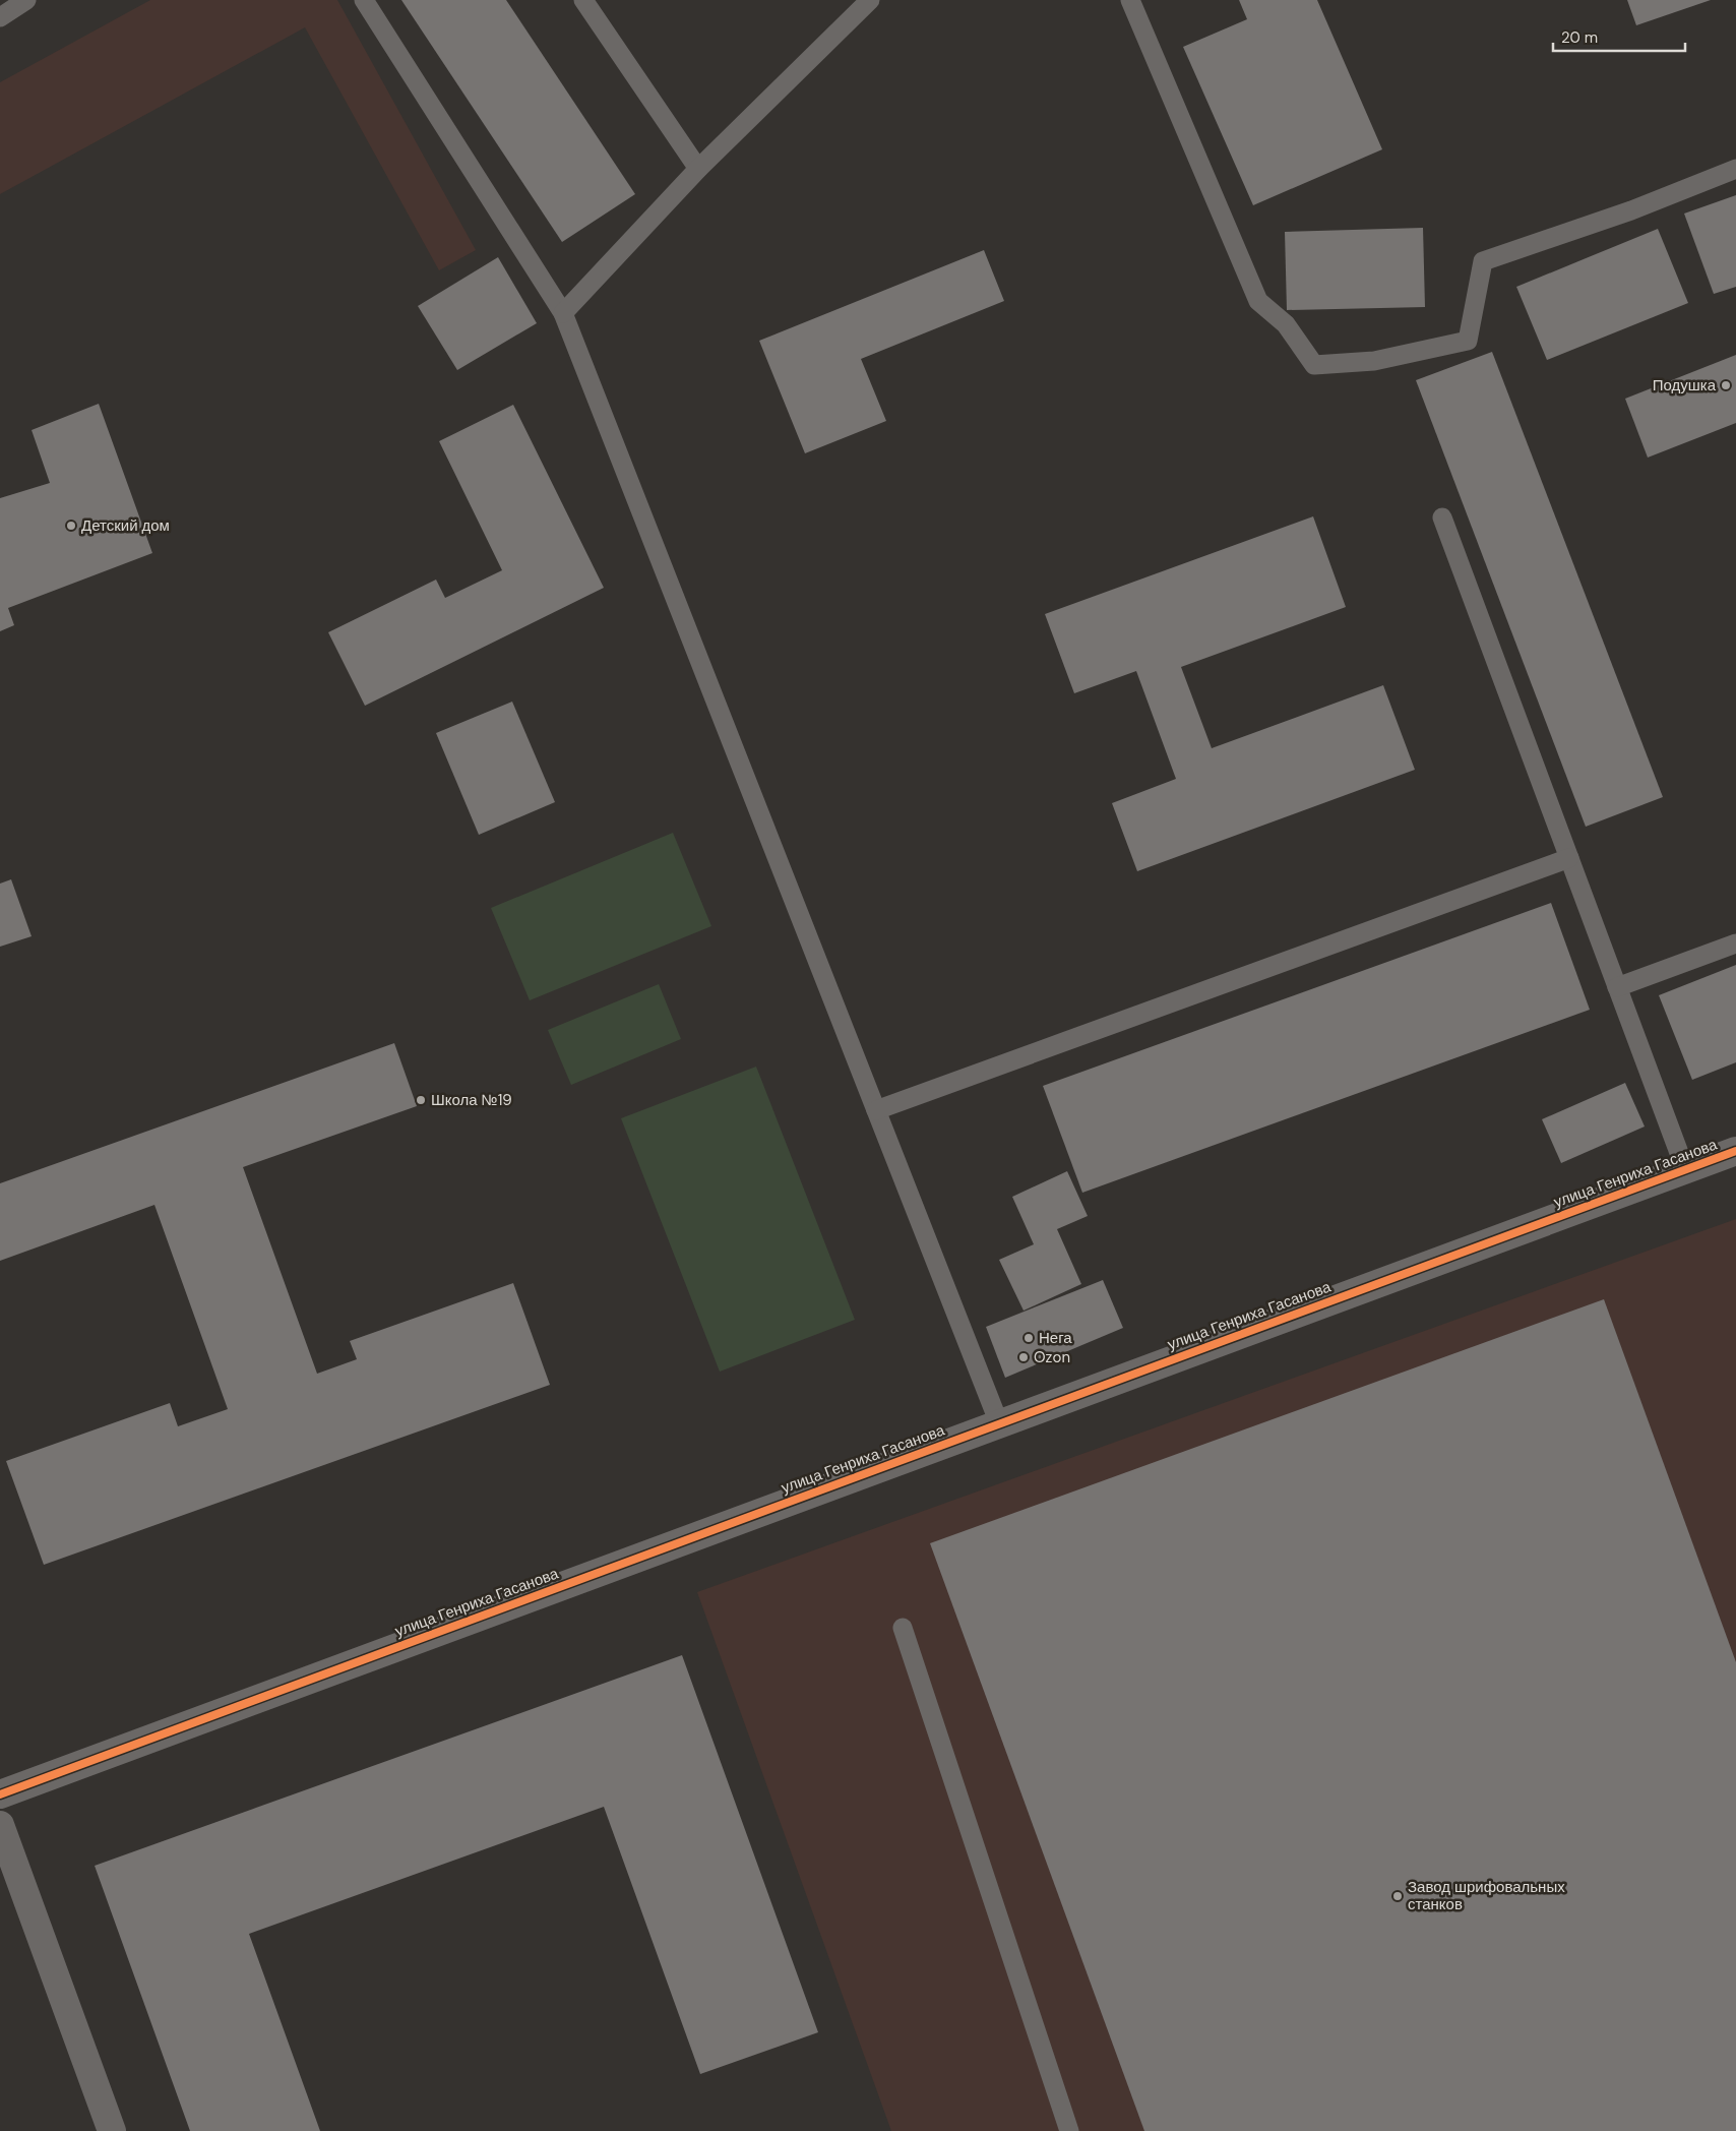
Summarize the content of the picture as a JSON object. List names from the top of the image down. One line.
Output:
{"streets":{"street":["улица Генриха Гасанова"]},"places":["Подушка","Детский дом","Школа №19","Нега","Ozon","Завод шрифовальных станков"],"scale_bar":"20 m"}
